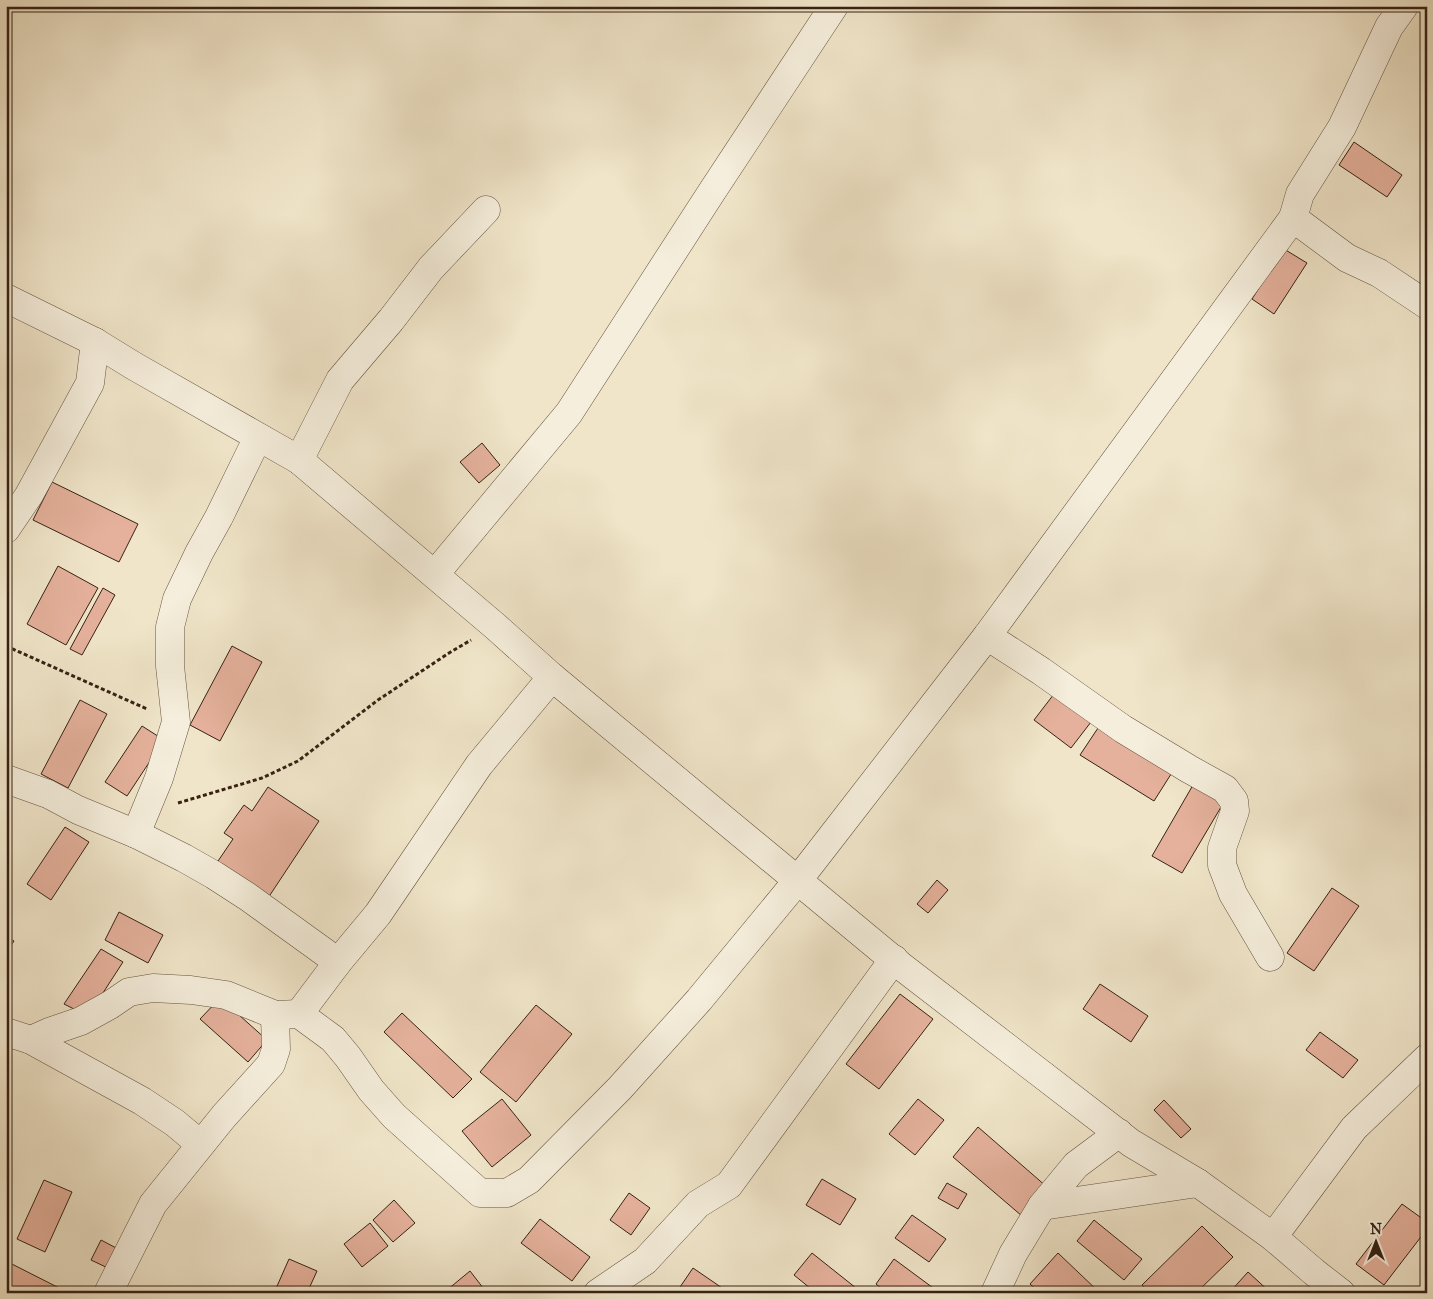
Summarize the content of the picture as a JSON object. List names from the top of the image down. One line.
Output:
{"north":"top"}
